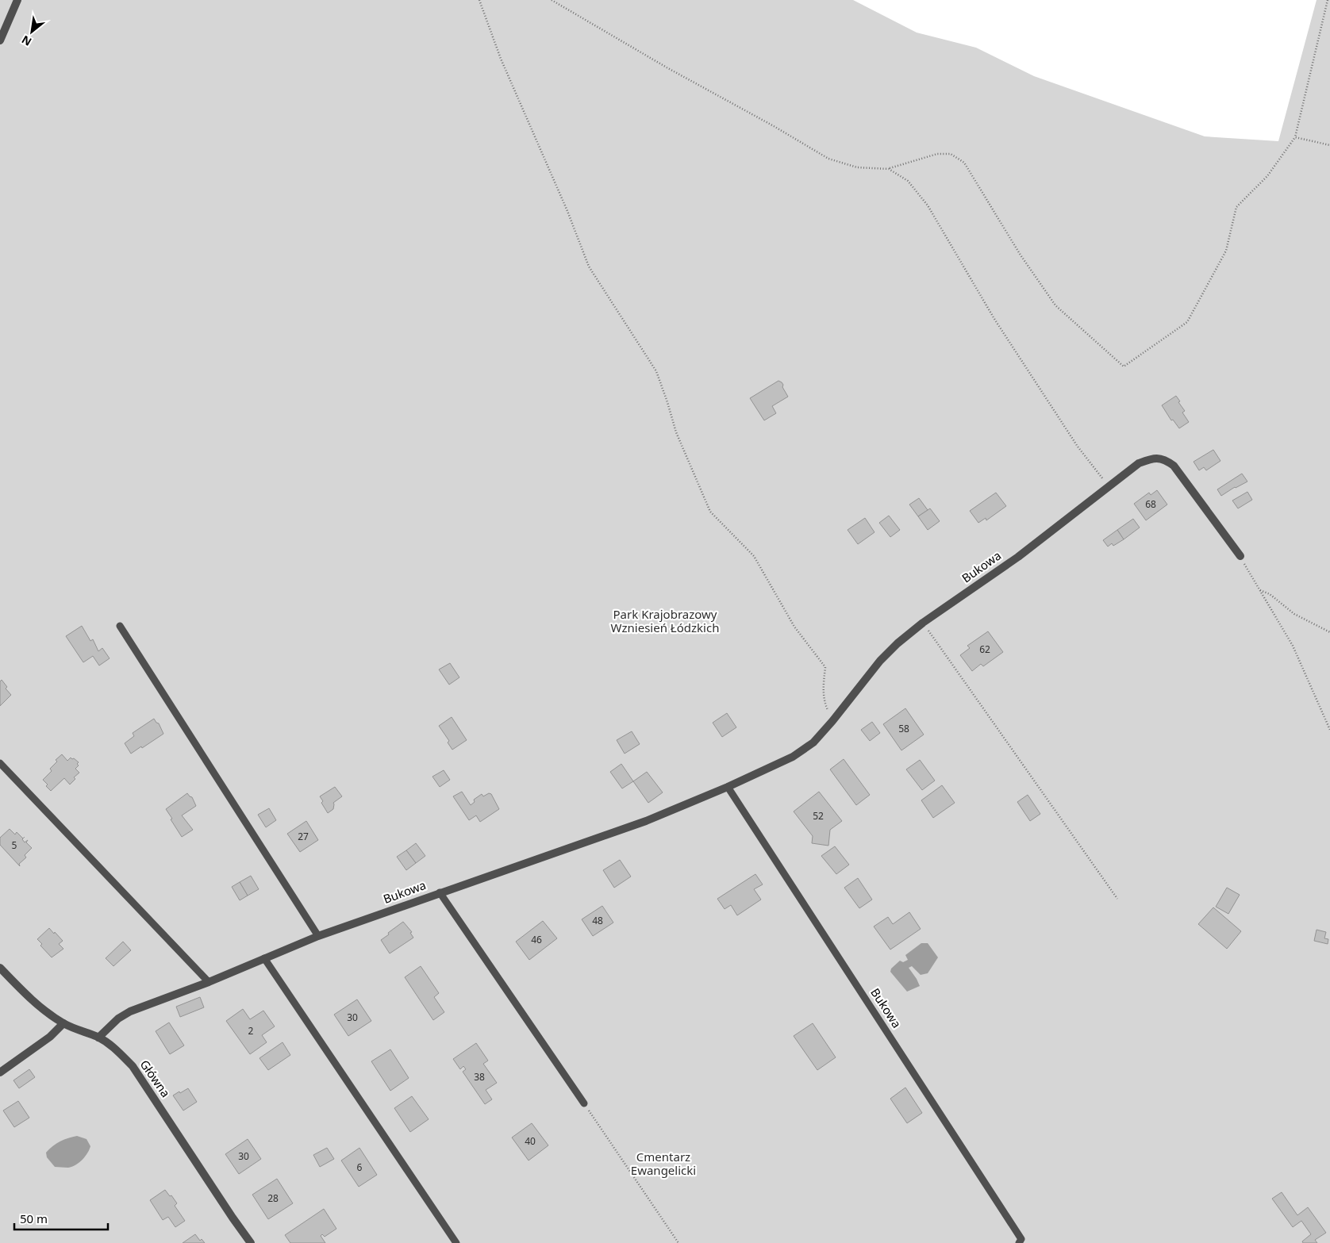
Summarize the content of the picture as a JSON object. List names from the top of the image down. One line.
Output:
{"streets":{"street":["Bukowa","Główna"]},"crossings":[["Bukowa","Główna"]],"parks":["Park Krajobrazowy Wzniesień Łódzkich","Cmentarz Ewangelicki"],"house_numbers":["68","62","58","52","27","5","48","46","30","2","38","40","30","6","28"],"scale_bar":"50 m","north":"bottom left"}
